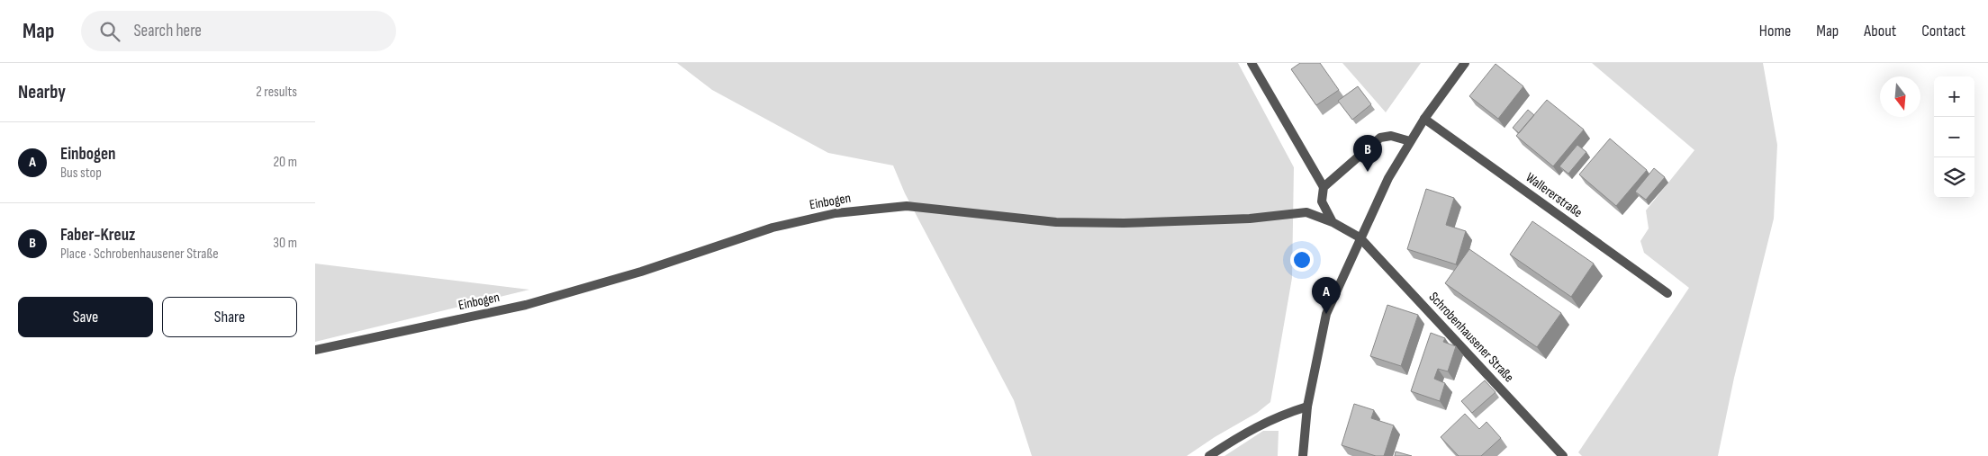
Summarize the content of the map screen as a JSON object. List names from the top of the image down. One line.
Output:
{"streets":{"street":["Wallererstraße","Einbogen","Schrobenhausener Straße"]},"crossings":[["Einbogen","Schrobenhausener Straße"]],"north":"bottom","page":{"header":"Map","search":"Search here","nav":["Home","Map","About","Contact"],"heading":["Nearby","2 results"],"map_buttons":["+","−"],"list":[{"mark":"A","name":"Einbogen","note":"Bus stop","value":"20 m"},{"mark":"B","name":"Faber-Kreuz","note":"Place · Schrobenhausener Straße","value":"30 m"}],"pins":["B","A"],"buttons":["Save","Share"]}}
